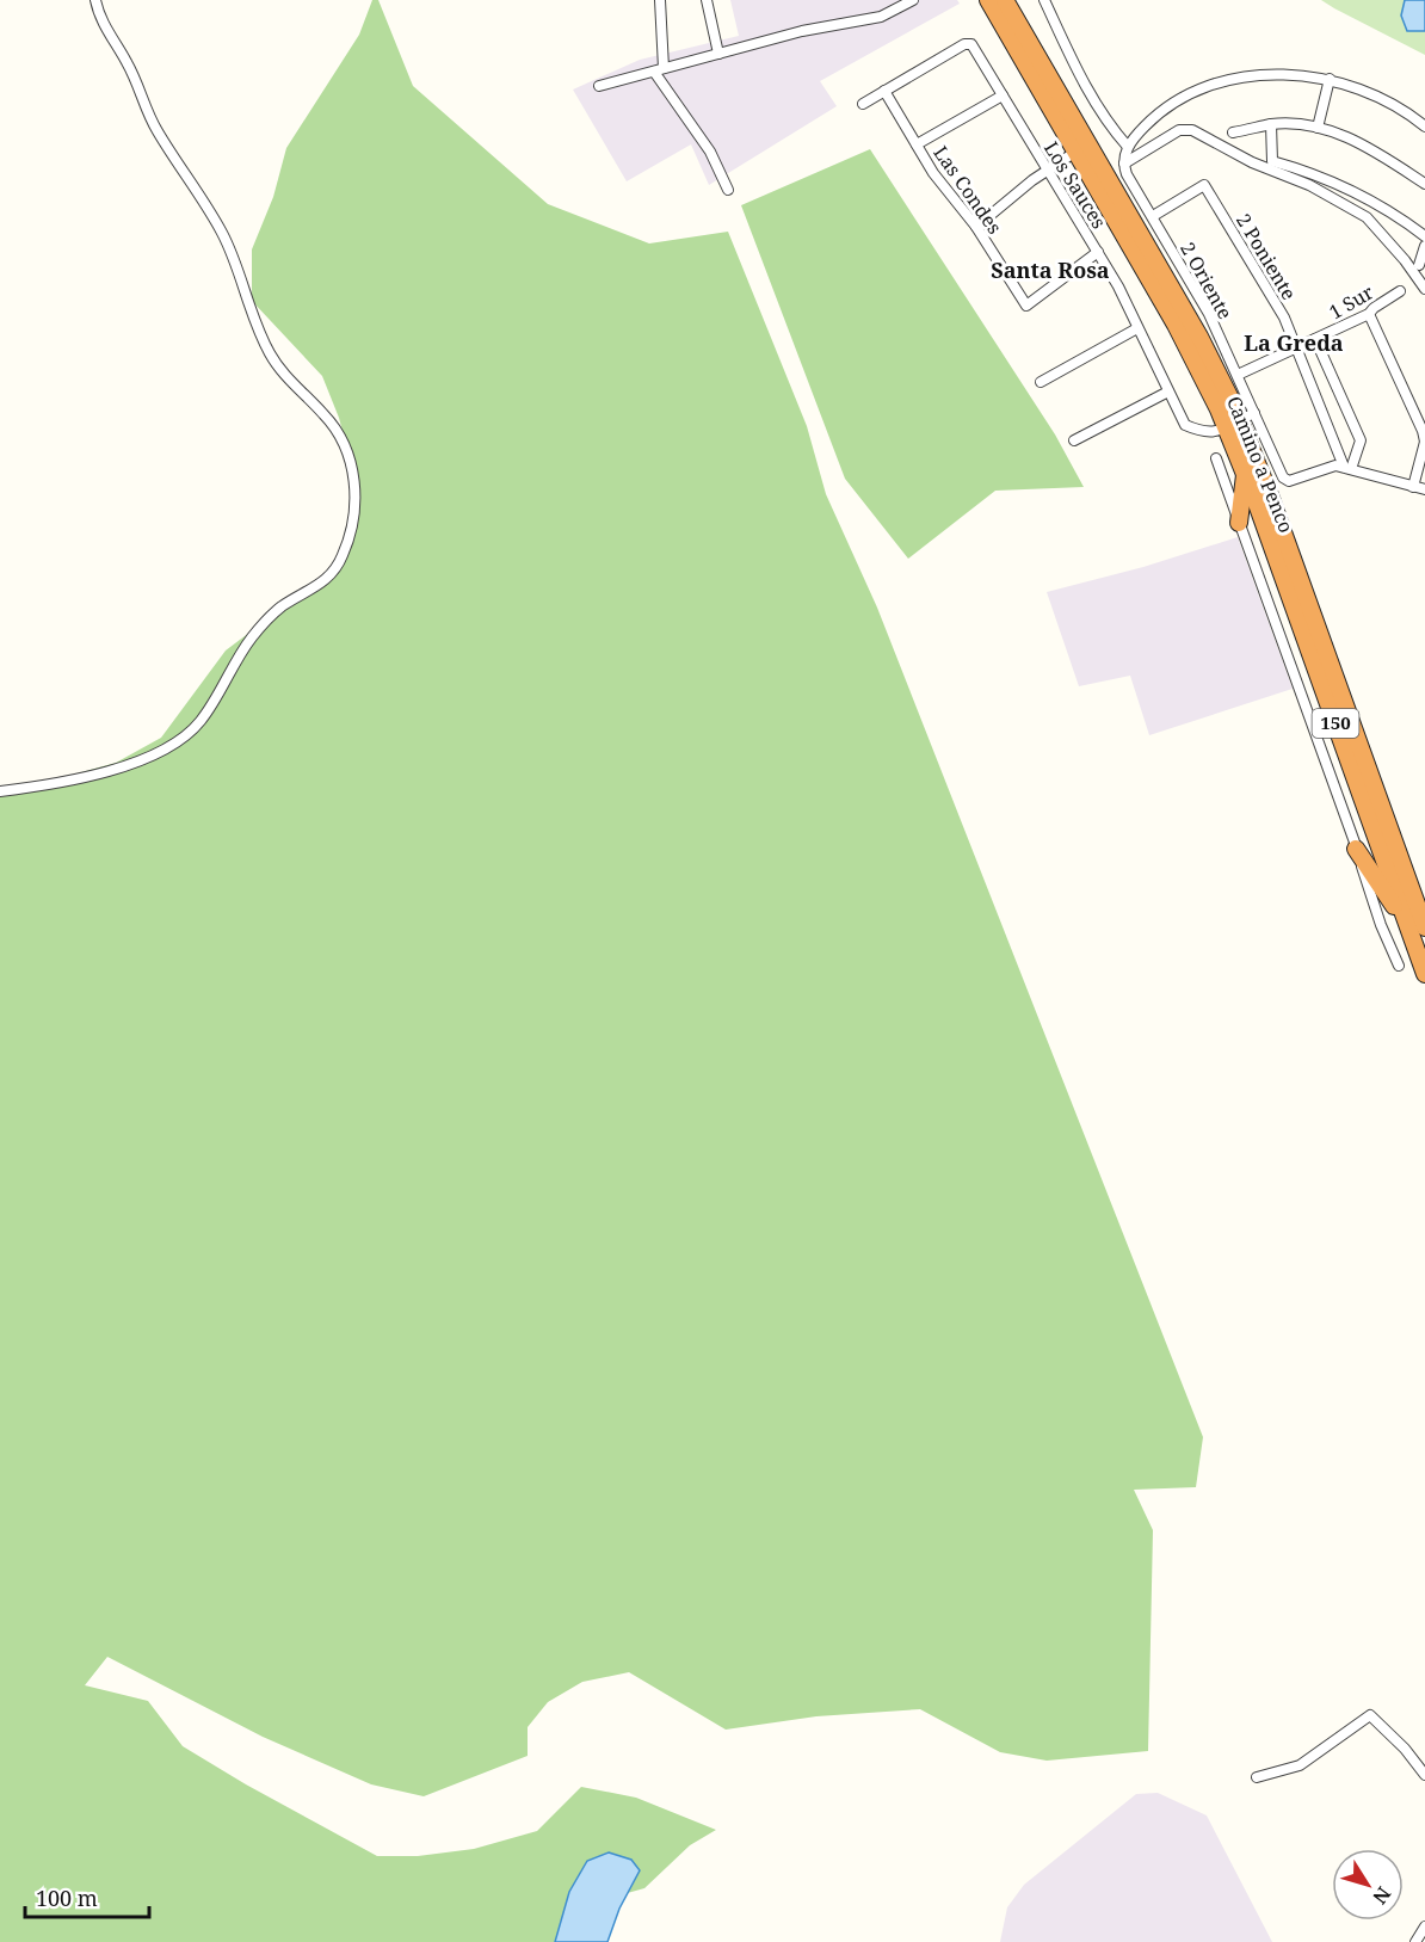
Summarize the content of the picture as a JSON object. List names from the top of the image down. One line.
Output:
{"streets":{"highway":["Camino a Penco","150"],"street":["Los Sauces","Las Condes","2 Poniente","2 Oriente","1 Sur"]},"crossings":[["Los Sauces","Las Condes"],["Los Sauces","2 Oriente"],["Los Sauces","Camino a Penco"],["2 Poniente","2 Oriente"],["2 Poniente","1 Sur"],["2 Oriente","1 Sur"],["2 Oriente","Camino a Penco"]],"districts":["Santa Rosa","La Greda"],"scale_bar":"100 m","north":"bottom right"}
